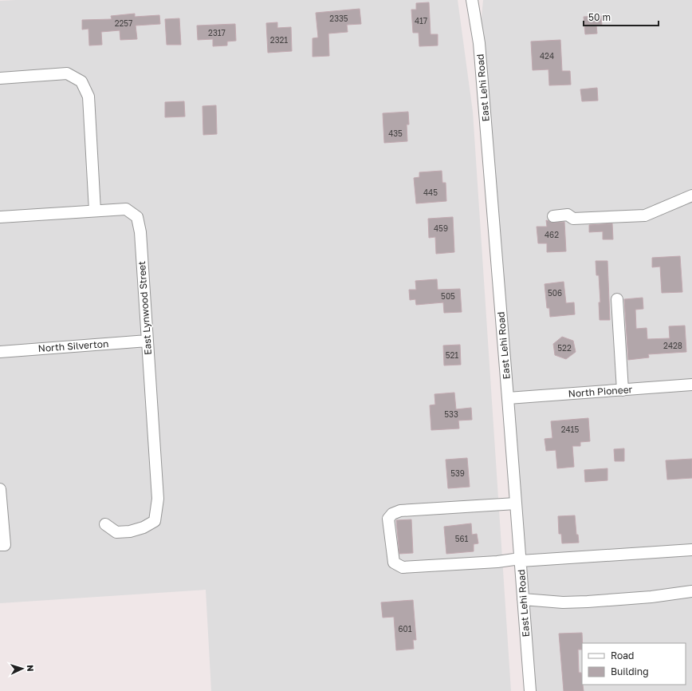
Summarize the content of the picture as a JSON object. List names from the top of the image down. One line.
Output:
{"streets":{"street":["East Lehi Road","East Lynwood Street","North Silverton","North Pioneer"]},"crossings":[["East Lehi Road","North Pioneer"],["East Lynwood Street","North Silverton"]],"house_numbers":["2335","417","2257","2317","2321","424","435","445","459","462","506","505","2428","522","521","533","2415","539","561","601"],"legend":["Road","Building"],"scale_bar":"50 m","north":"right"}
